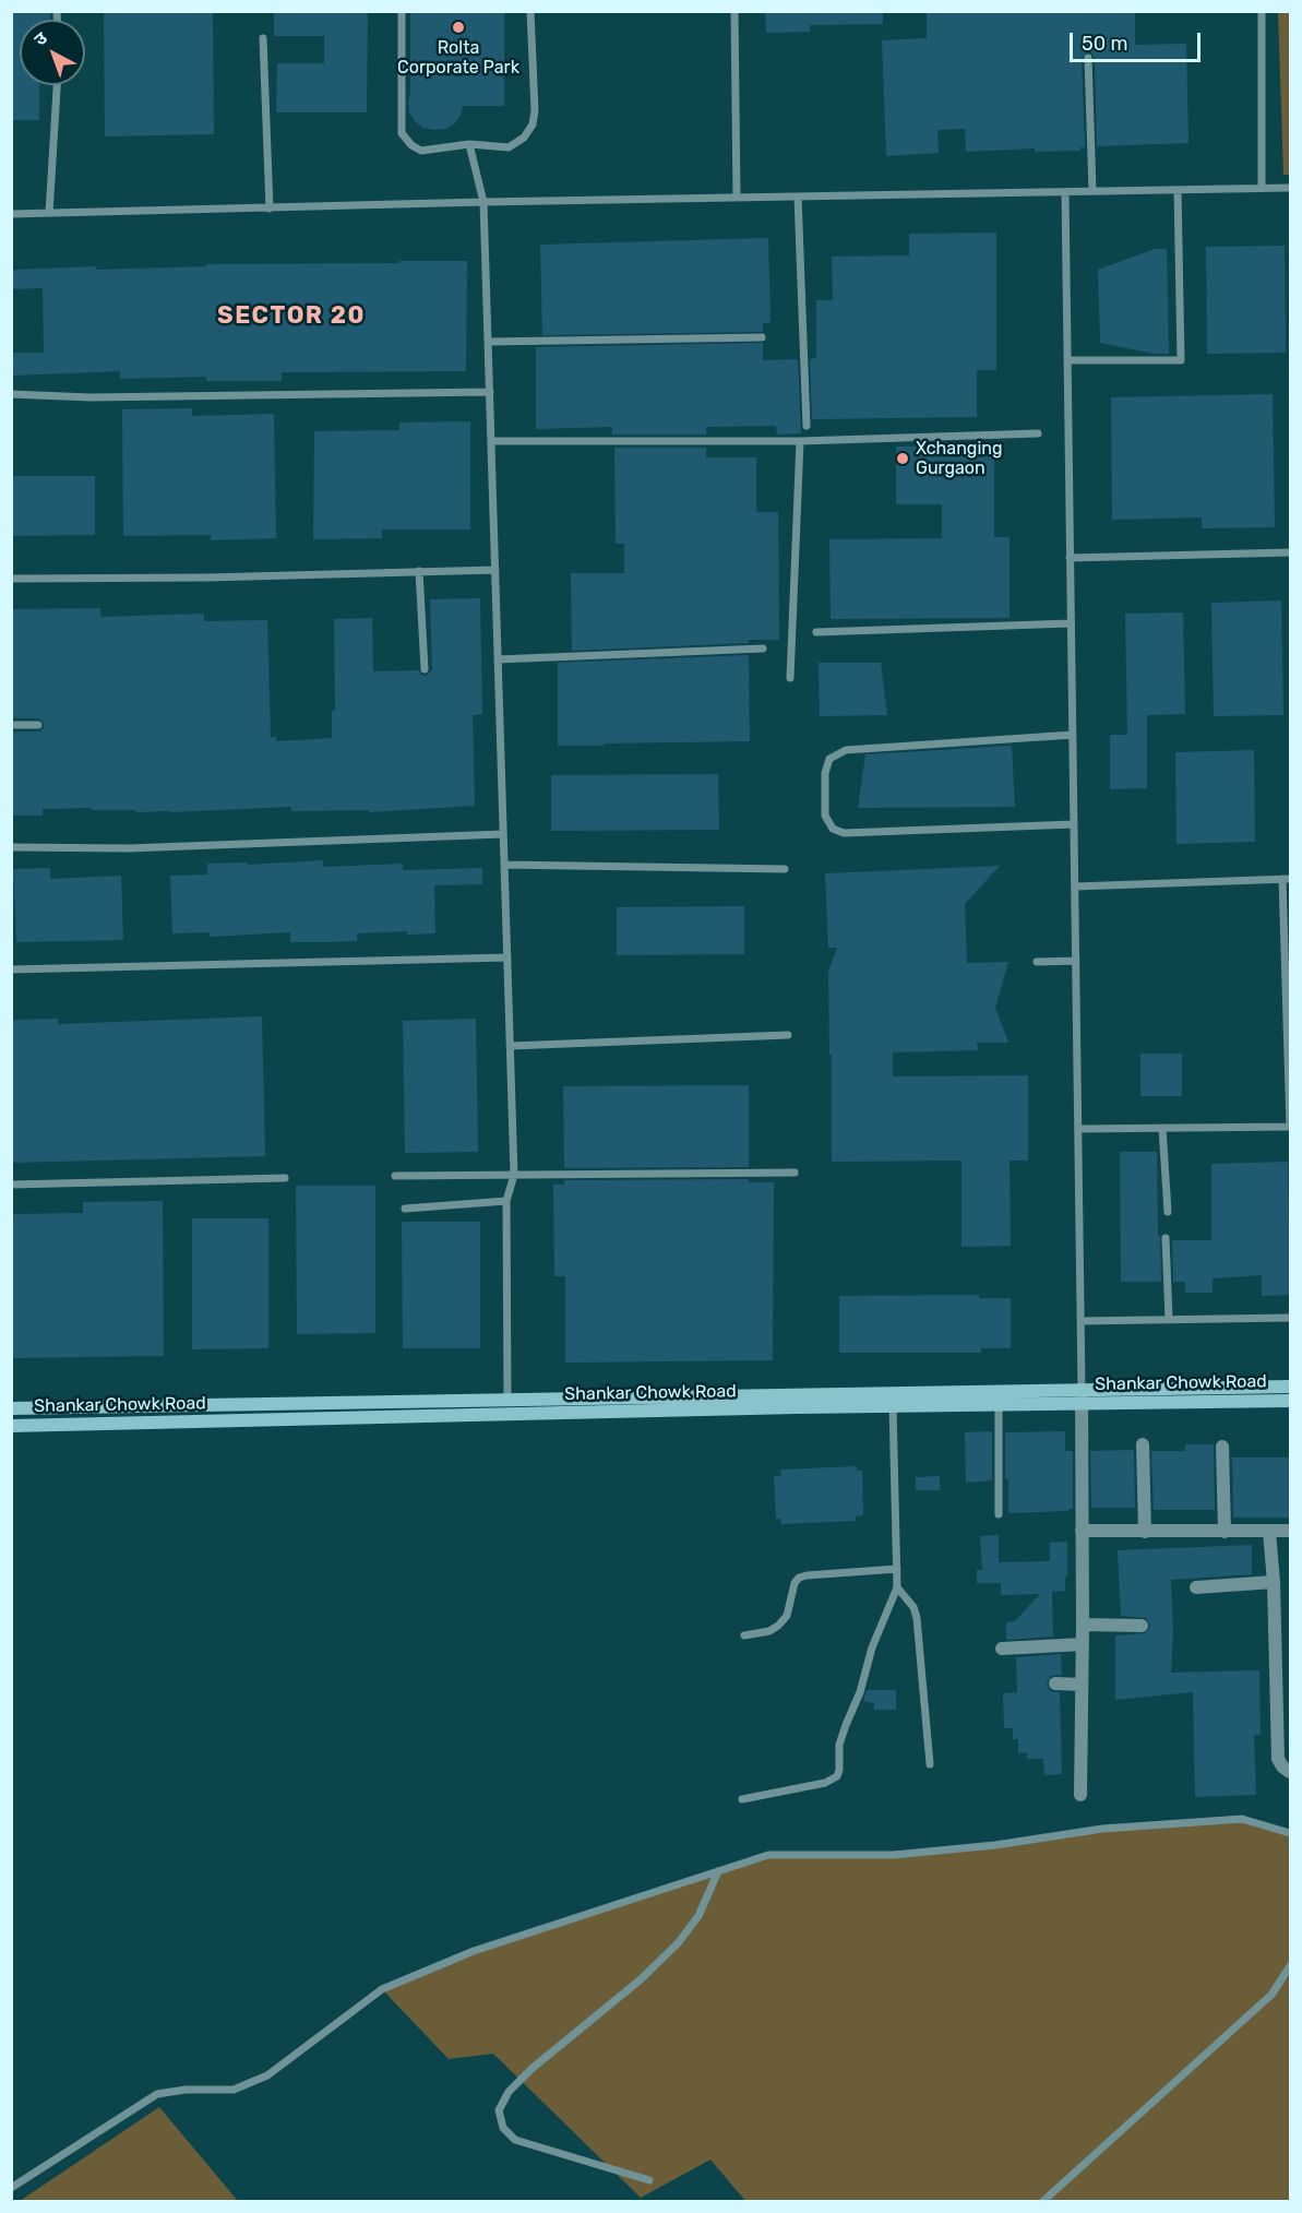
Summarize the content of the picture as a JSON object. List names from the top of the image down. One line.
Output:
{"streets":{"main road":["Shankar Chowk Road"]},"districts":["SECTOR 20"],"places":["Rolta Corporate Park","Xchanging Gurgaon"],"scale_bar":"50 m","north":"top left"}
